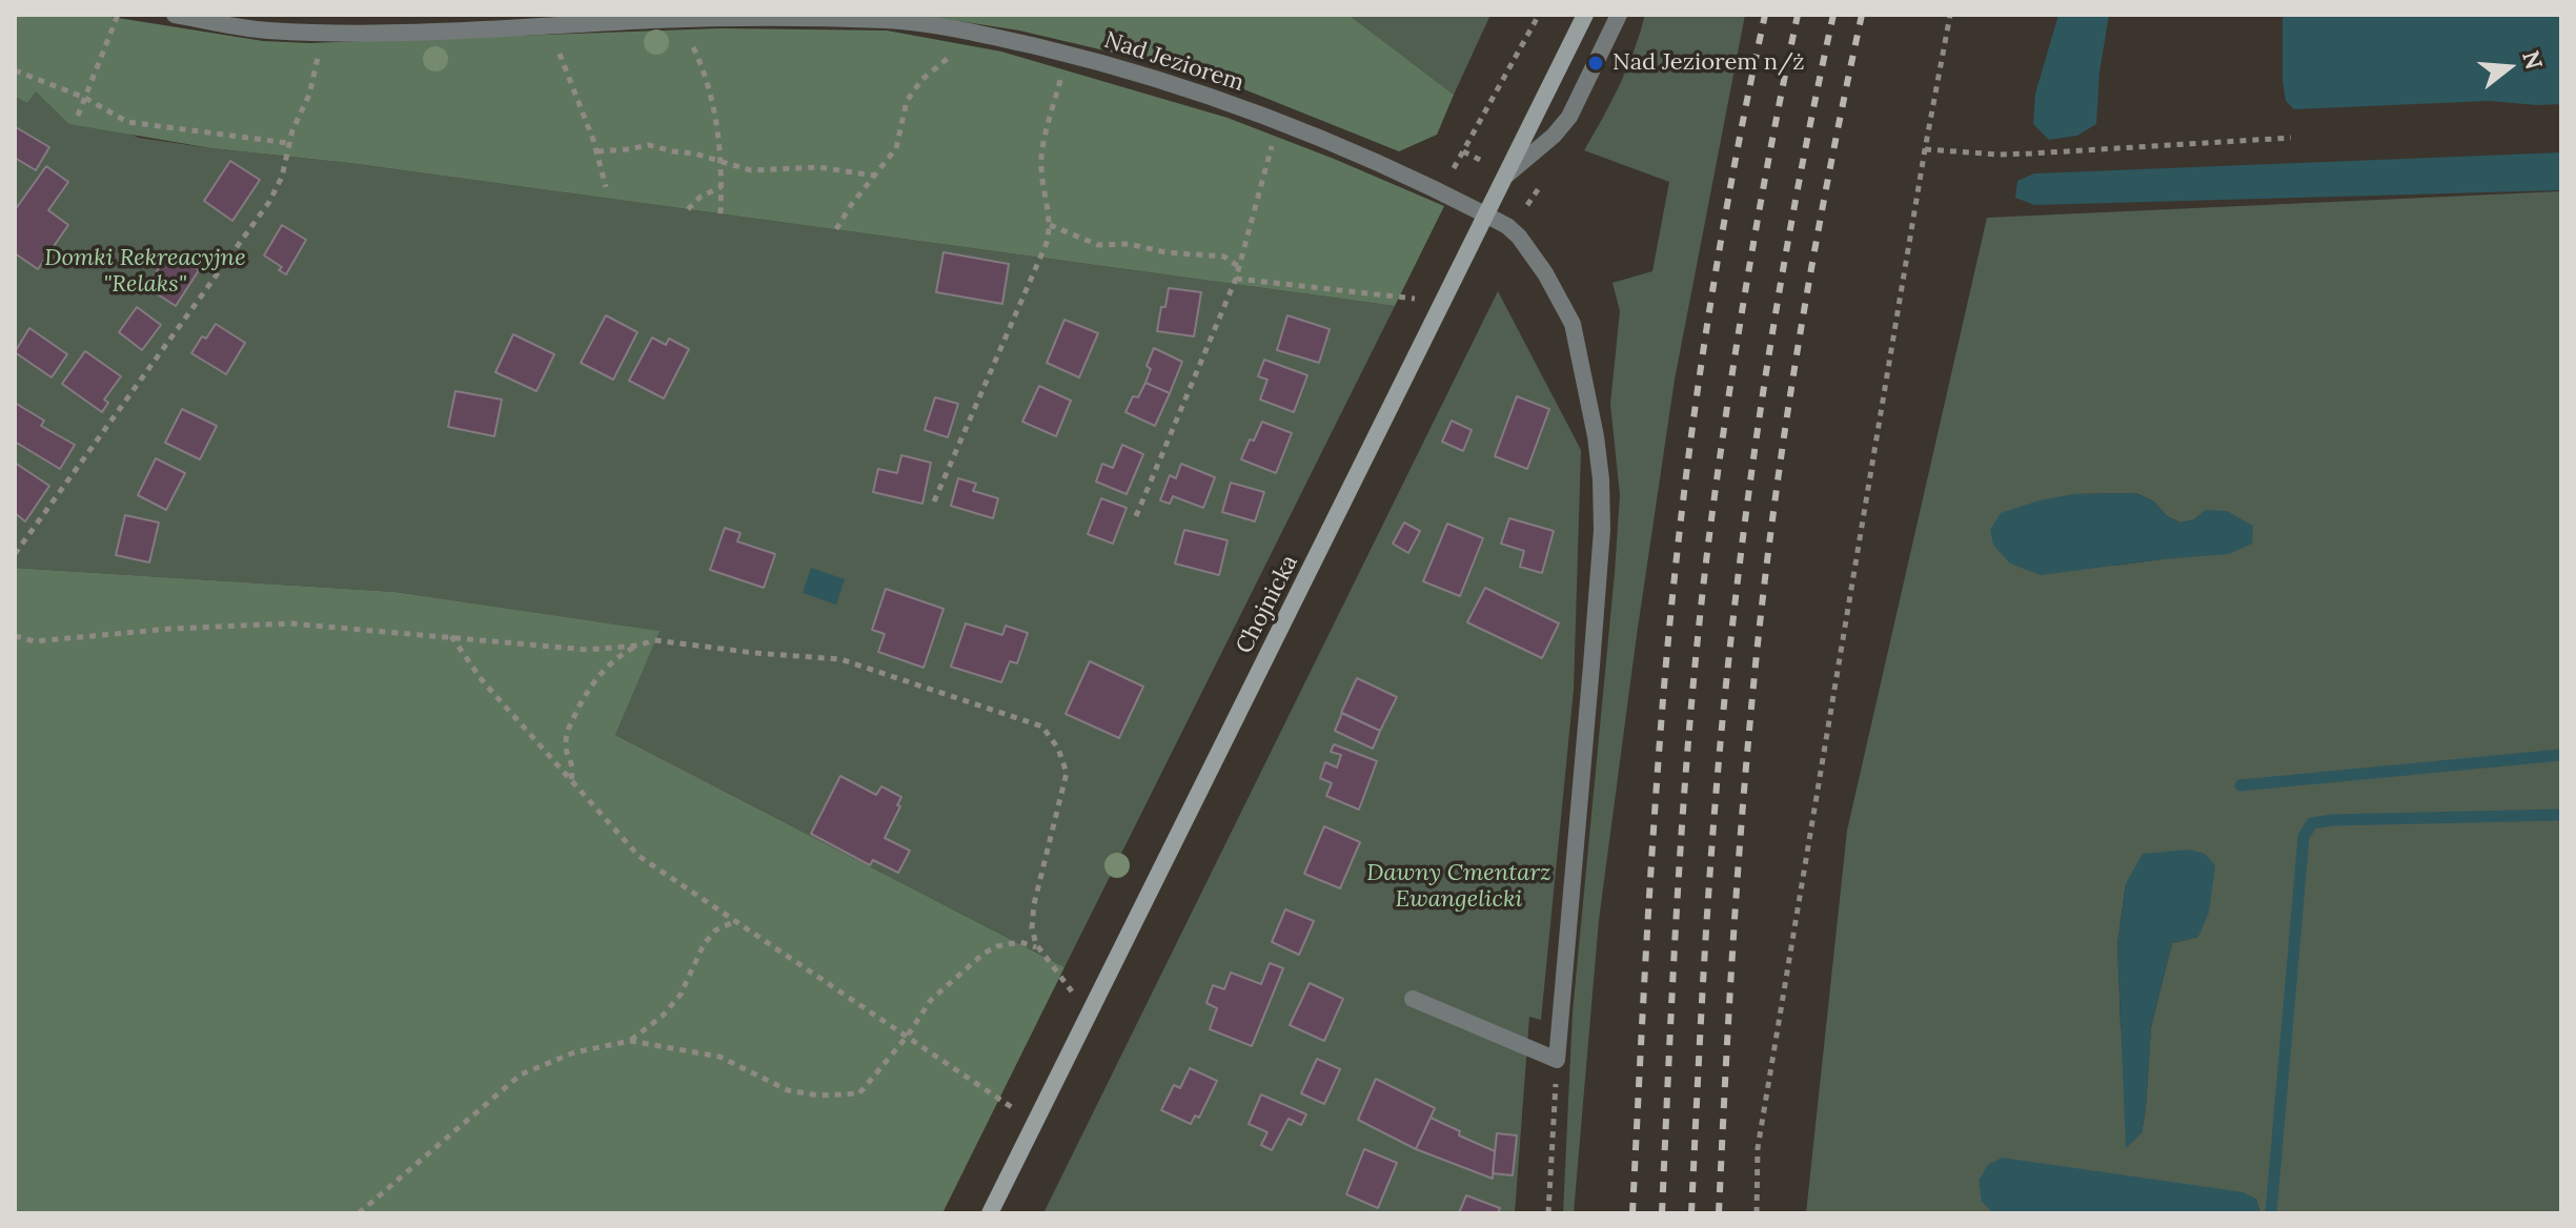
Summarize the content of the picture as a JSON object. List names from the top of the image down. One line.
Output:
{"streets":{"street":["Nad Jeziorem","Chojnicka"]},"crossings":[["Nad Jeziorem","Chojnicka"]],"parks":["Domki Rekreacyjne \"Relaks\"","Dawny Cmentarz Ewangelicki"],"places":["Nad Jeziorem n/ż"],"north":"right"}
